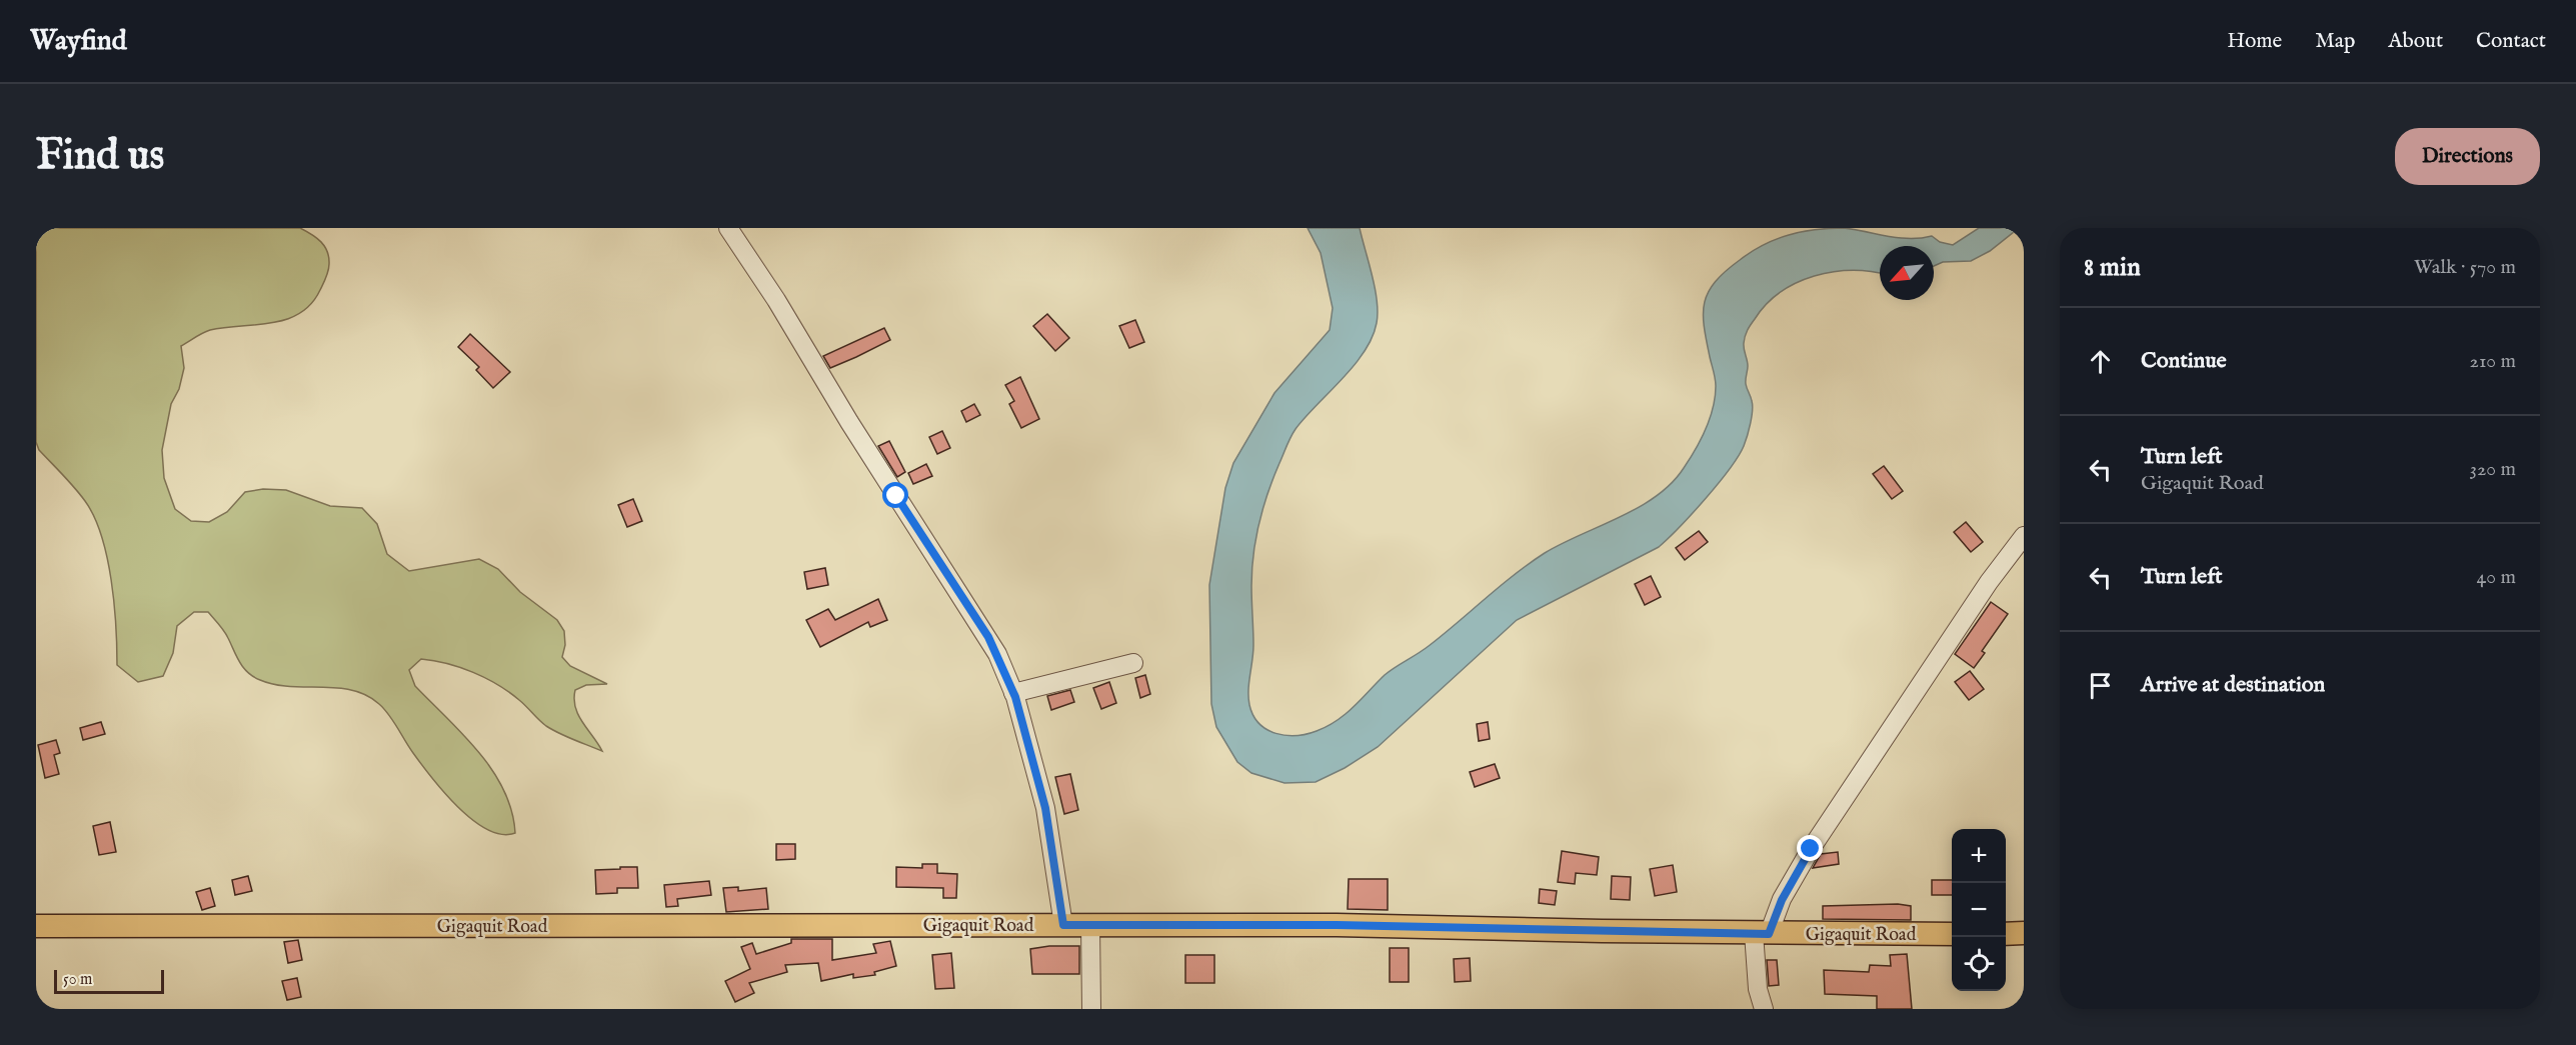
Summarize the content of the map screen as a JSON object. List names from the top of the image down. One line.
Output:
{"streets":{"main road":["Gigaquit Road"]},"scale_bar":"50 m","north":"bottom left","page":{"header":"Wayfind","nav":["Home","Map","About","Contact"],"buttons":"Directions","title":"Find us","heading":["8 min","Walk · 570 m"],"list":[["Continue","210 m"],["Turn left","Gigaquit Road","320 m"],["Turn left","40 m"],"Arrive at destination"],"map_buttons":["+","−"],"scale":"50 m"}}
